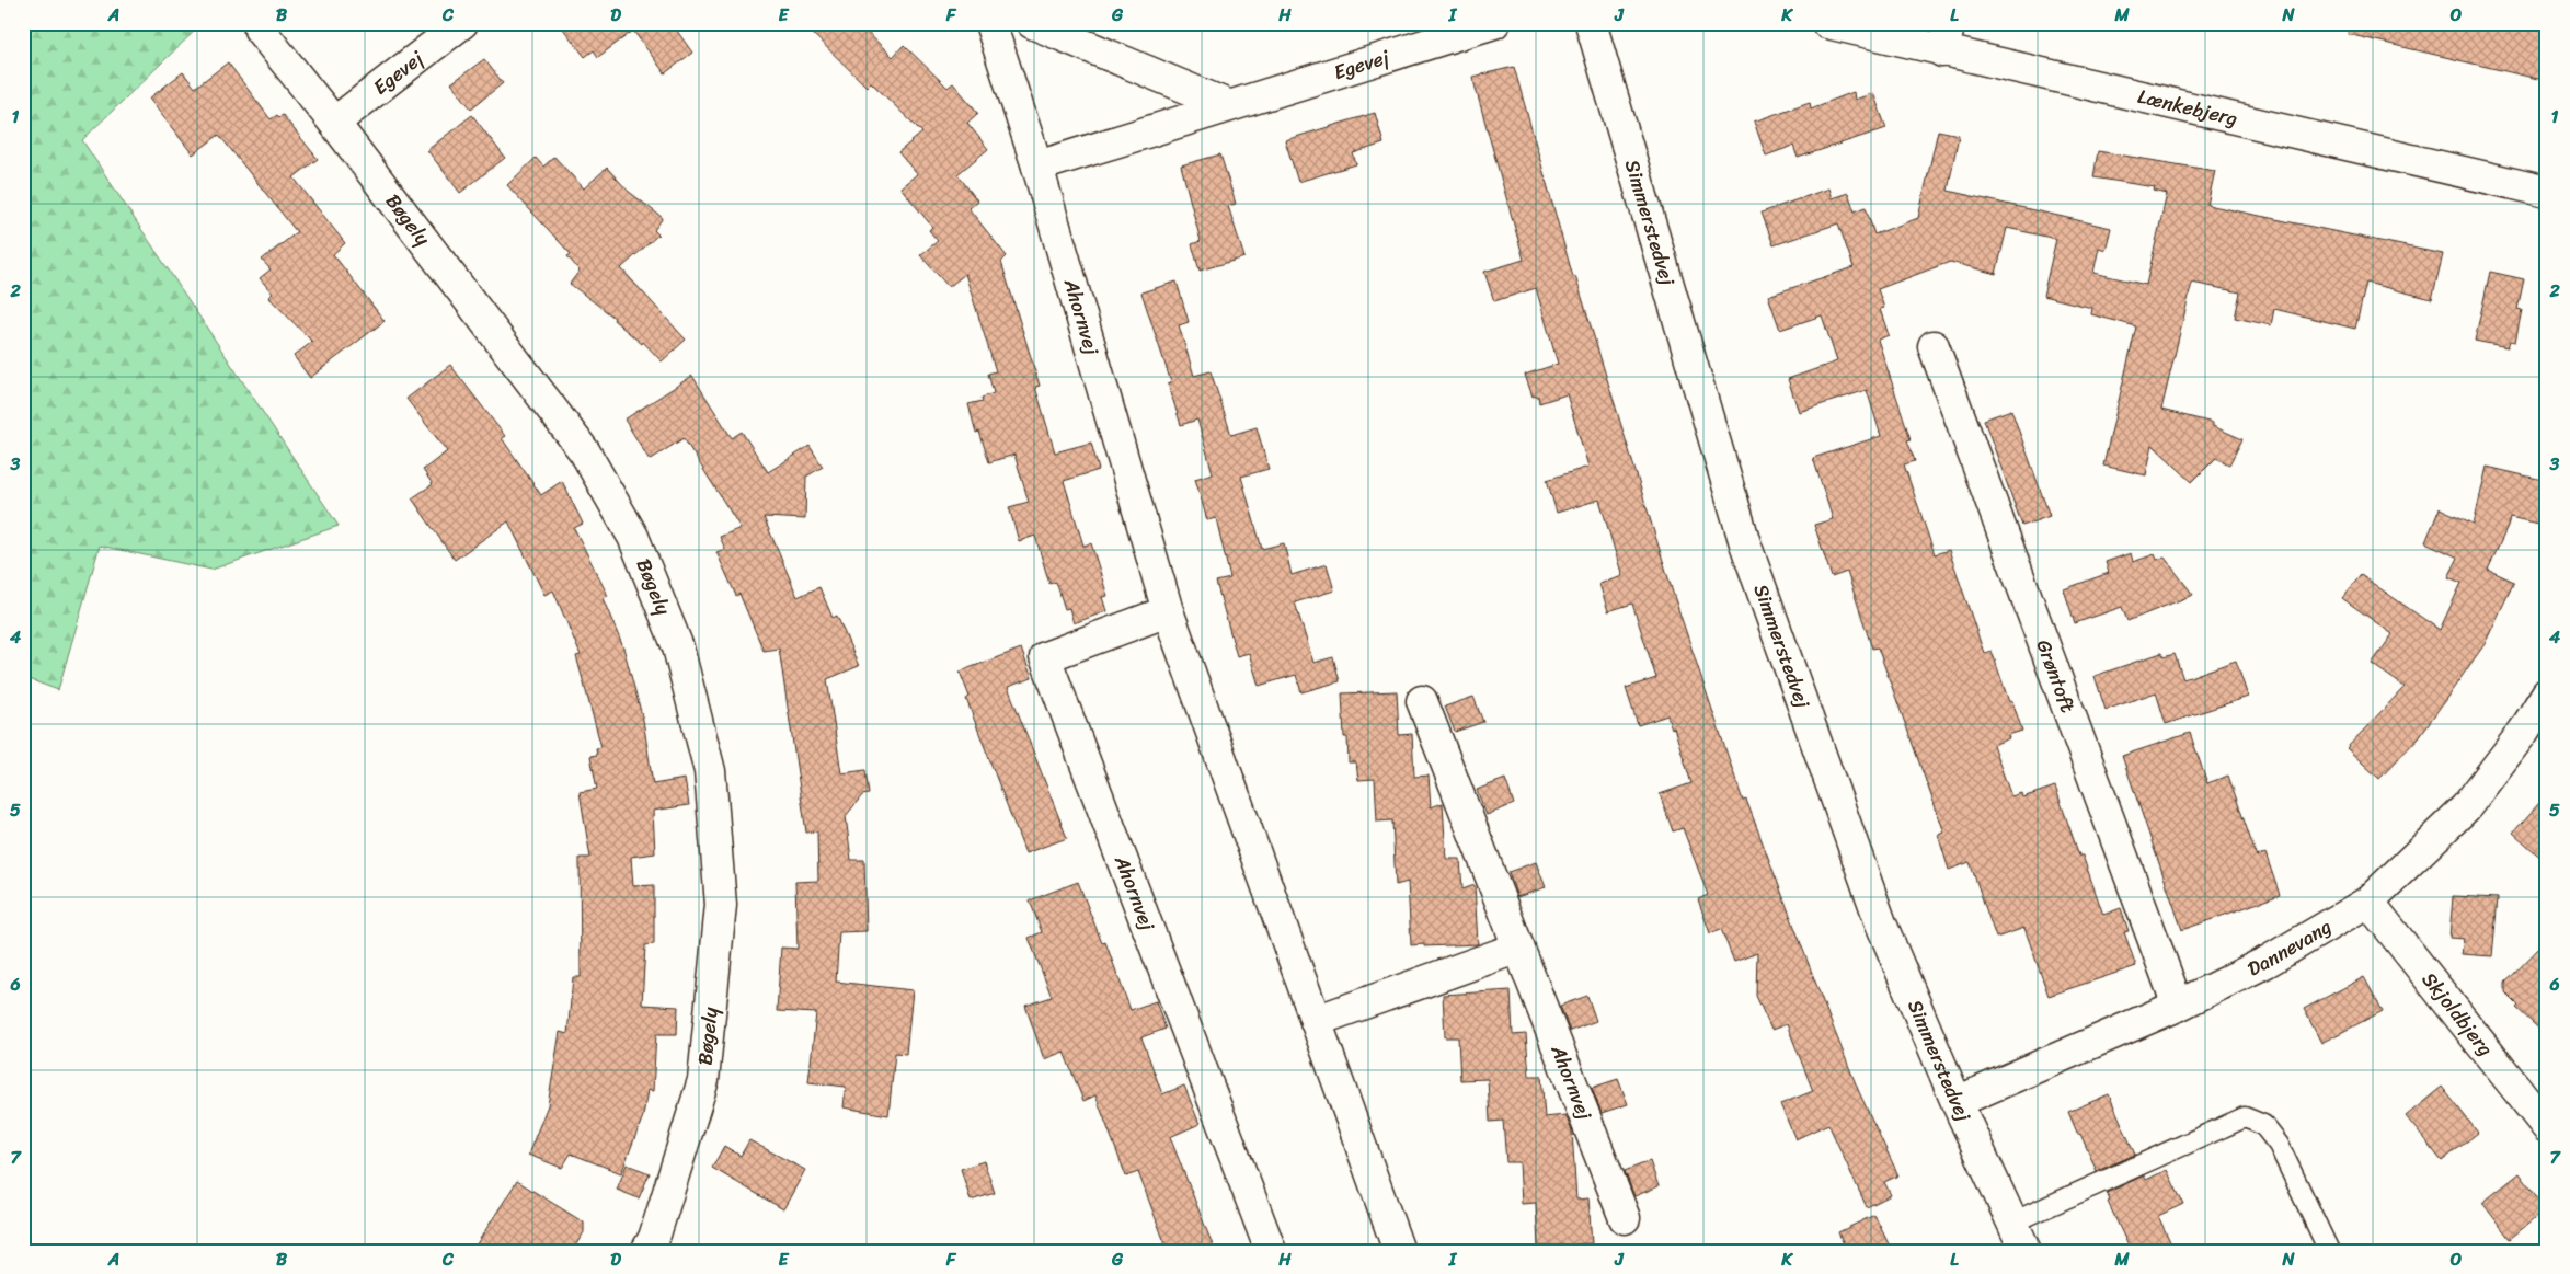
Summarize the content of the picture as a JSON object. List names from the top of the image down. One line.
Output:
{"streets":{"street":["Egevej","Lænkebjerg","Bøgely","Simmerstedvej","Ahornvej","Grøntoft","Dannevang","Skjoldbjerg"]},"crossings":[["Egevej","Bøgely"],["Egevej","Ahornvej"],["Simmerstedvej","Dannevang"],["Grøntoft","Dannevang"],["Dannevang","Skjoldbjerg"]],"grid":{"columns":["A","B","C","D","E","F","G","H","I","J","K","L","M","N","O"],"rows":["1","2","3","4","5","6","7"]}}
